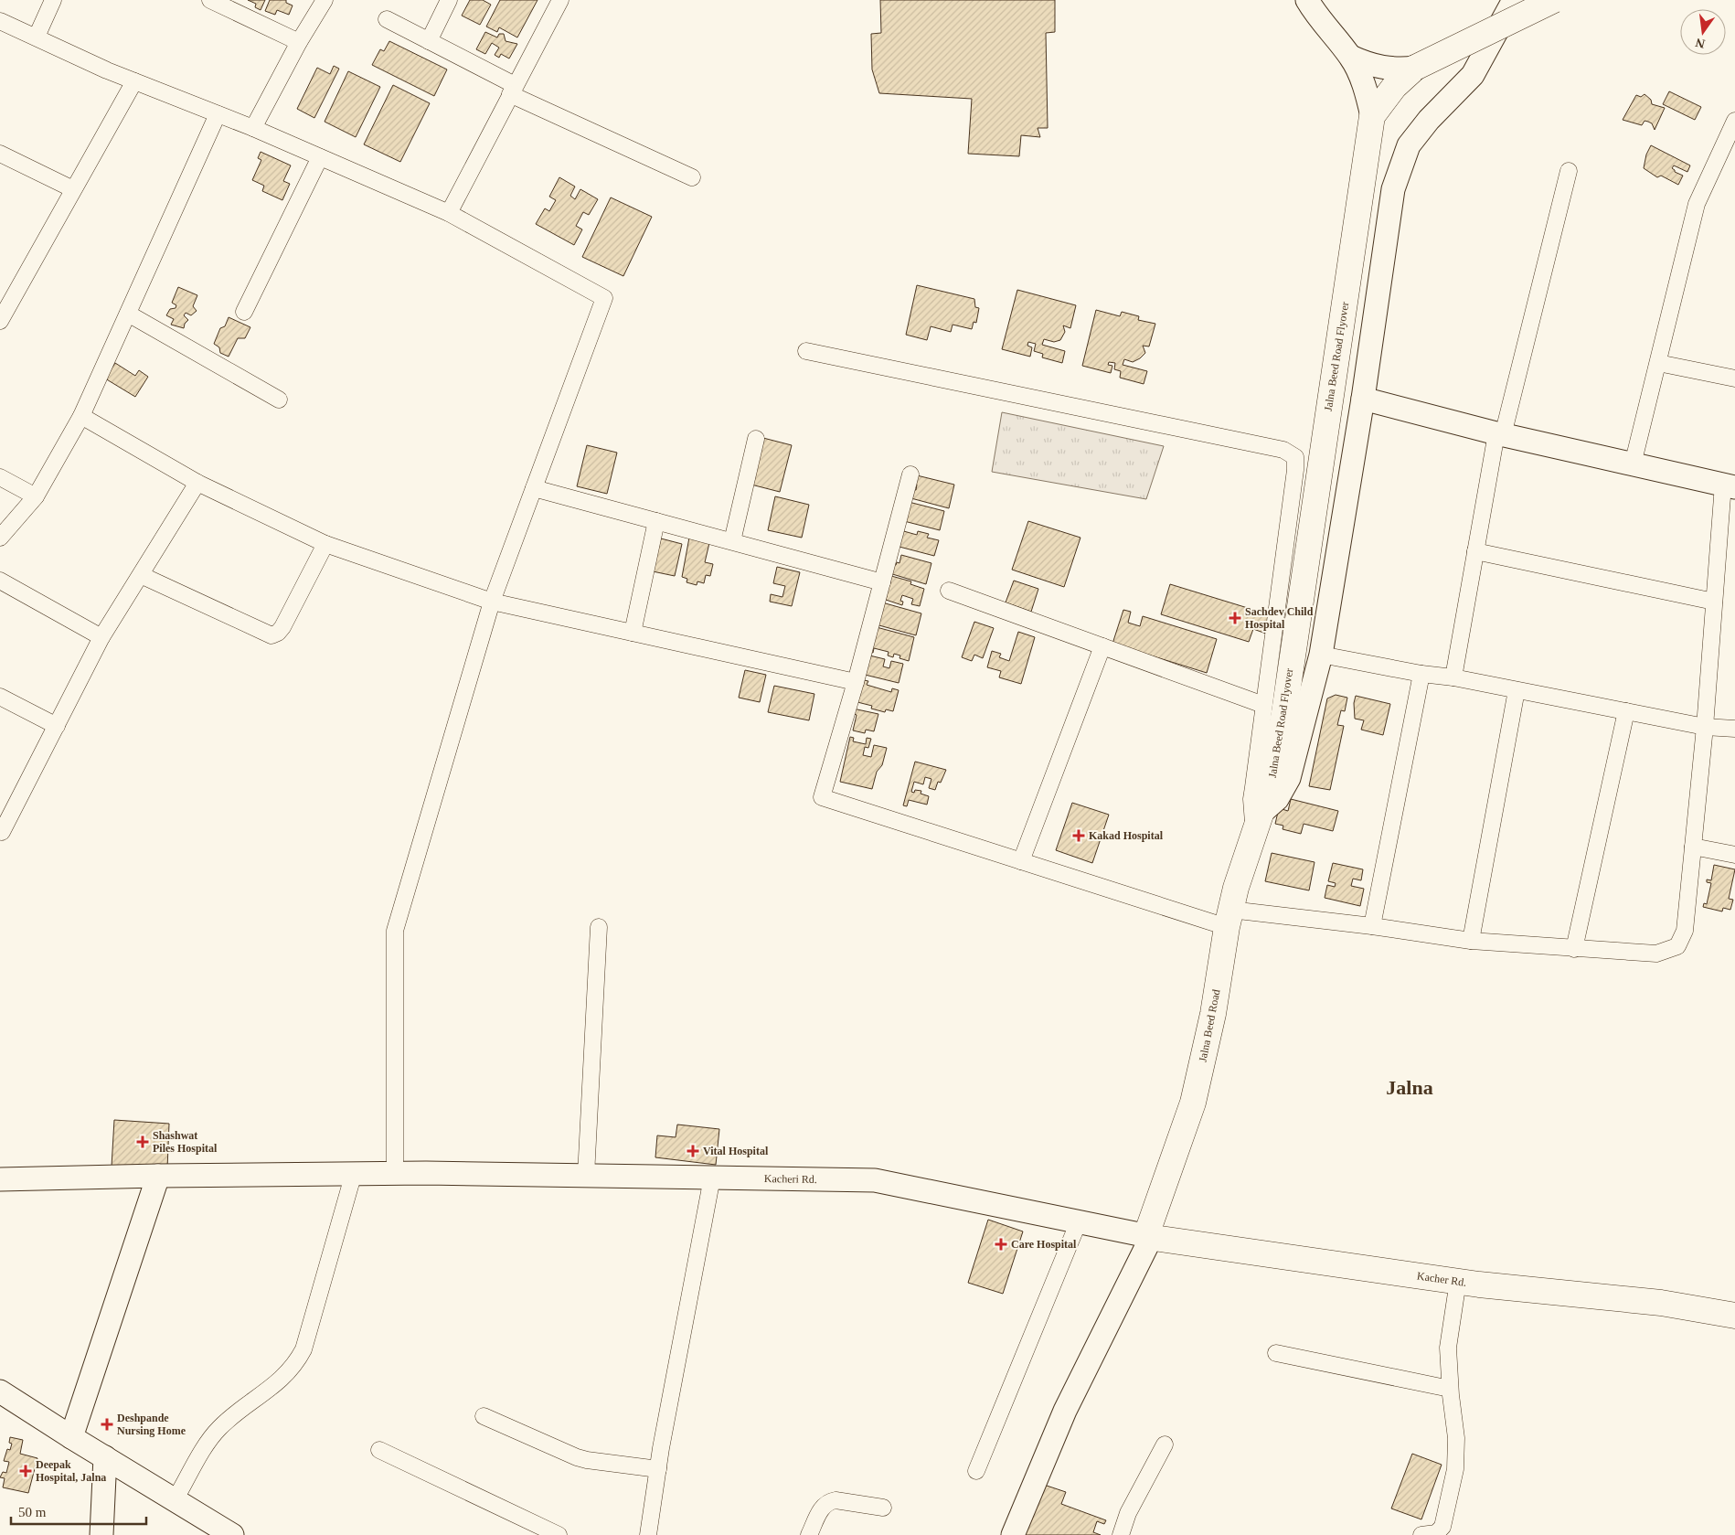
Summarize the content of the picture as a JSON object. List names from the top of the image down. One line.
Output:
{"streets":{"main road":["Jalna Beed Road Flyover","Jalna Beed Road","Kacher Rd."],"street":["Kacheri Rd."]},"crossings":[["Jalna Beed Road Flyover","Jalna Beed Road"],["Jalna Beed Road","Kacheri Rd."],["Jalna Beed Road","Kacher Rd."],["Kacheri Rd.","Kacher Rd."]],"districts":["Jalna"],"places":{"health":["Sachdev Child Hospital","Kakad Hospital","Shashwat Piles Hospital","Vital Hospital","Care Hospital","Deshpande Nursing Home","Deepak Hospital, Jalna"]},"scale_bar":"50 m","north":"bottom"}
